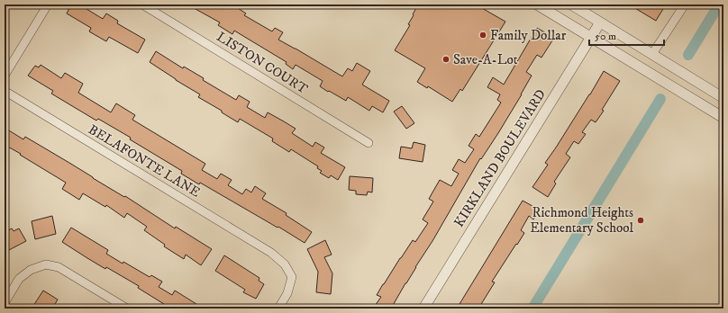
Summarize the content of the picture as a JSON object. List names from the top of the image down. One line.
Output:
{"streets":{"street":["LISTON COURT","KIRKLAND BOULEVARD","BELAFONTE LANE"]},"places":["Family Dollar","Save-A-Lot","Richmond Heights Elementary School"],"scale_bar":"50 m"}
